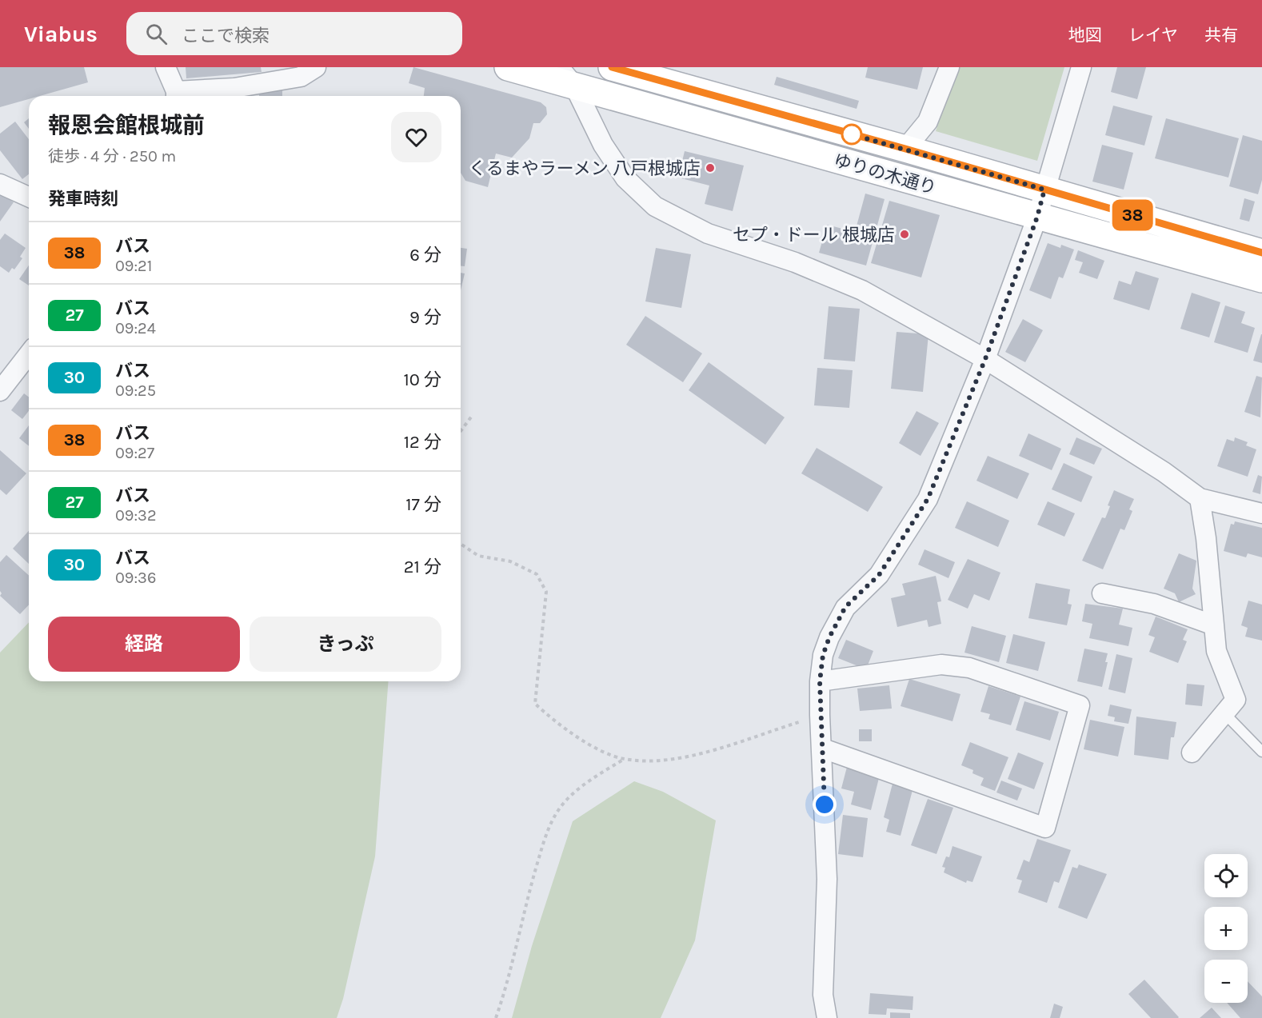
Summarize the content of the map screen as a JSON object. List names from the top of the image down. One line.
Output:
{"streets":{"street":["ゆりの木通り"]},"places":["くるまやラーメン 八戸根城店","セプ・ドール 根城店"],"lines":["bus line 38"],"page":{"header":"Viabus","search":"ここで検索","nav":["地図","レイヤ","共有"],"on_map":"38","heading":[["報恩会館根城前","徒歩 · 4 分 · 250 m"],"発車時刻"],"list":[{"mark":"38","name":"バス","note":"09:21","value":"6 分"},{"mark":"27","name":"バス","note":"09:24","value":"9 分"},{"mark":"30","name":"バス","note":"09:25","value":"10 分"},{"mark":"38","name":"バス","note":"09:27","value":"12 分"},{"mark":"27","name":"バス","note":"09:32","value":"17 分"},{"mark":"30","name":"バス","note":"09:36","value":"21 分"}],"buttons":["経路","きっぷ"],"map_buttons":["+","−"]}}
